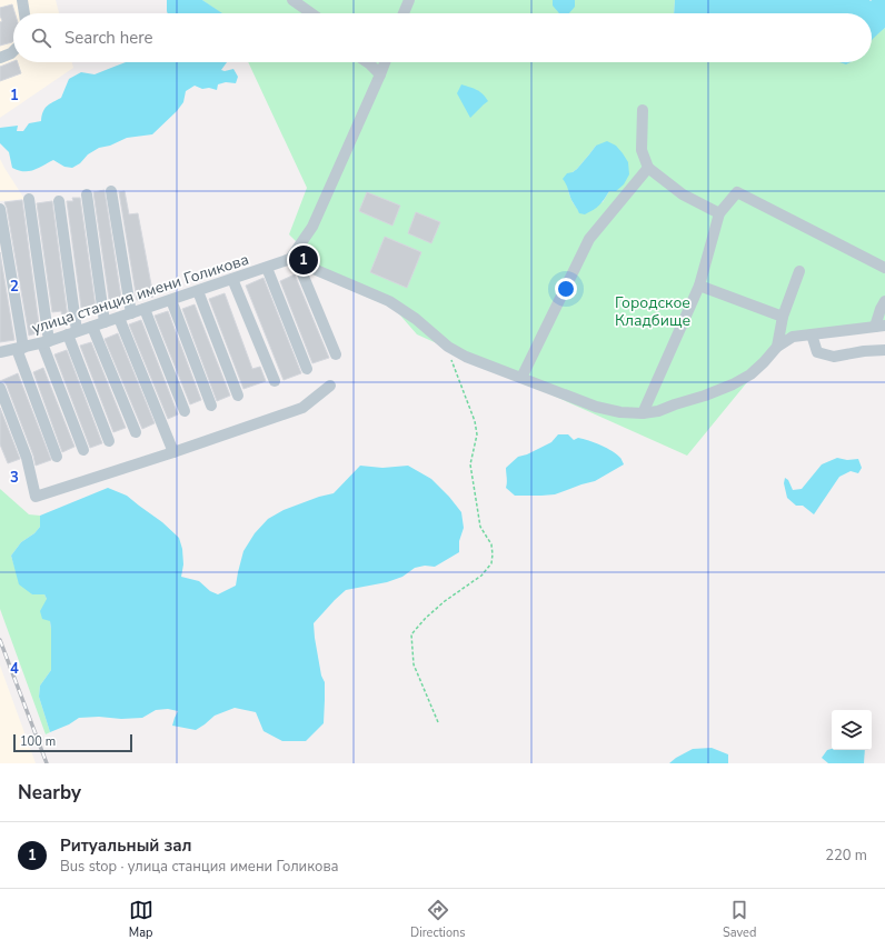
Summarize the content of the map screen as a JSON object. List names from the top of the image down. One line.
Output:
{"streets":{"street":["улица станция имени Голикова"]},"parks":["Городское Кладбище"],"scale_bar":"100 m","page":{"search":"Search here","pins":"1","scale":"100 m","heading":"Nearby","list":[{"mark":"1","name":"Ритуальный зал","note":"Bus stop · улица станция имени Голикова","value":"220 m"}],"nav":["Map","Directions","Saved"]},"grid":{"rows":["1","2","3","4"]}}
